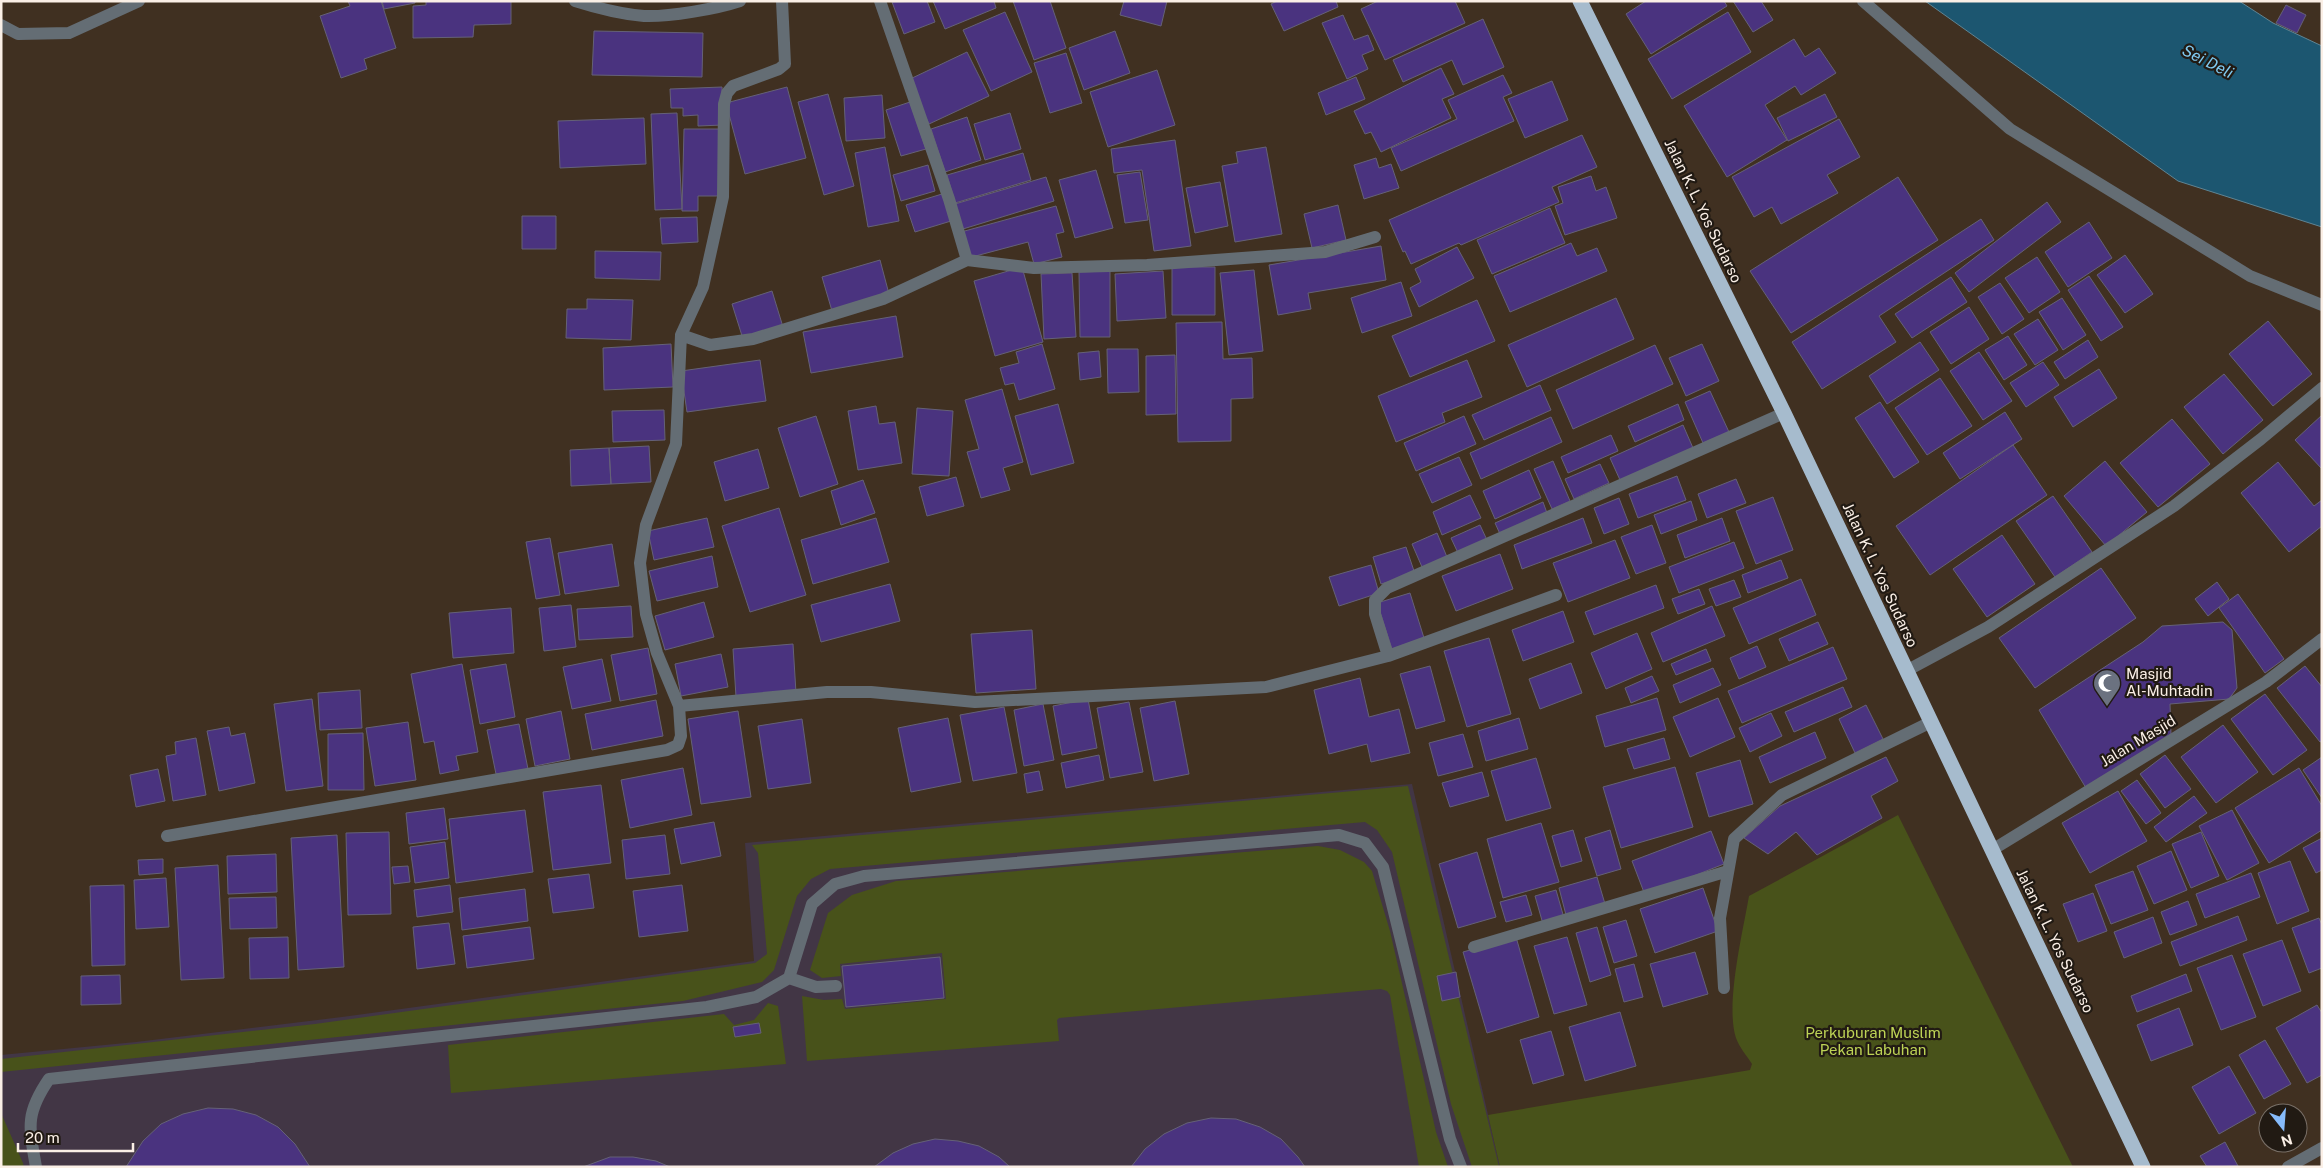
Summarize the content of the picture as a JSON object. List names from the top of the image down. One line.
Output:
{"streets":{"highway":["Jalan K. L. Yos Sudarso"],"street":["Jalan Masjid"]},"crossings":[["Jalan K. L. Yos Sudarso","Jalan Masjid"]],"water":["Sei Deli"],"parks":["Perkuburan Muslim Pekan Labuhan"],"places":{"mosque":["Masjid Al-Muhtadin"]},"scale_bar":"20 m","north":"bottom"}
